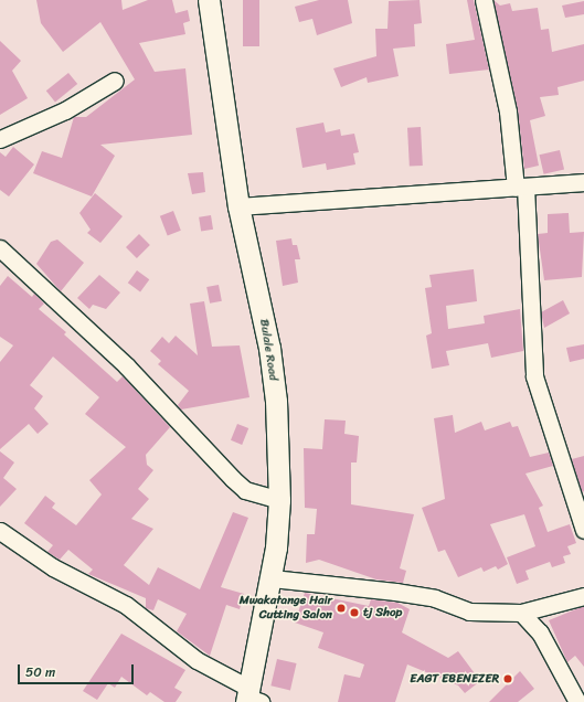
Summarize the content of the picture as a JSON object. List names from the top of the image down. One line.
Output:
{"streets":{"street":["Bulale Road"]},"places":["Mwakatange Hair Cutting Salon","tj Shop","EAGT EBENEZER"],"scale_bar":"50 m"}
